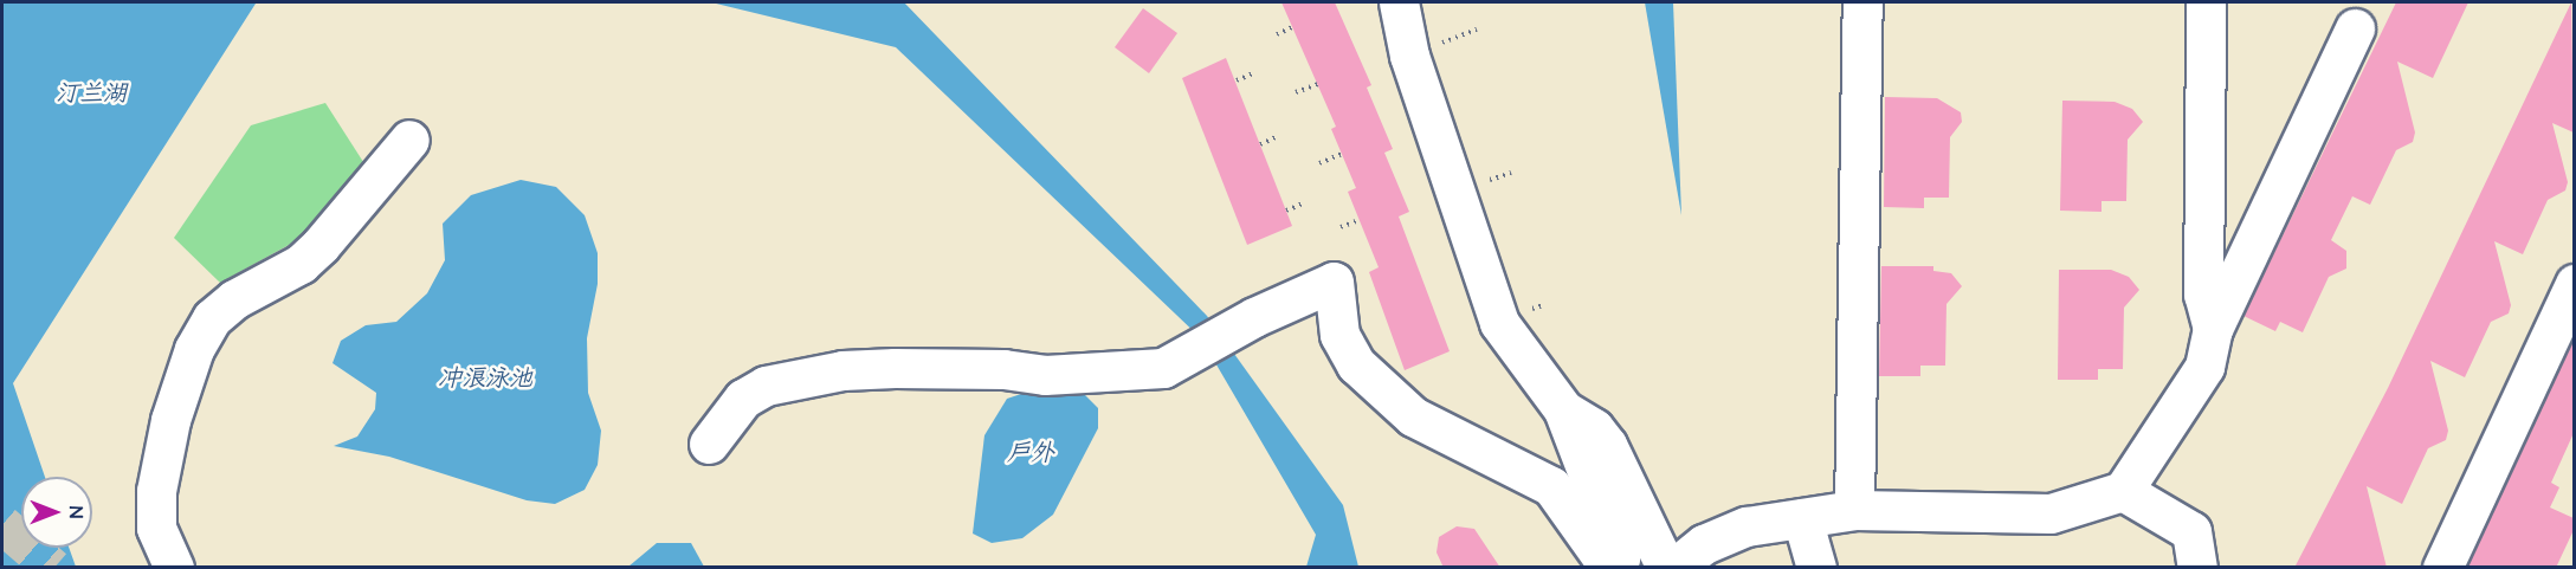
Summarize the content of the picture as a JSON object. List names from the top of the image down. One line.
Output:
{"water":["汀兰湖","冲浪泳池","户外"],"north":"right"}
